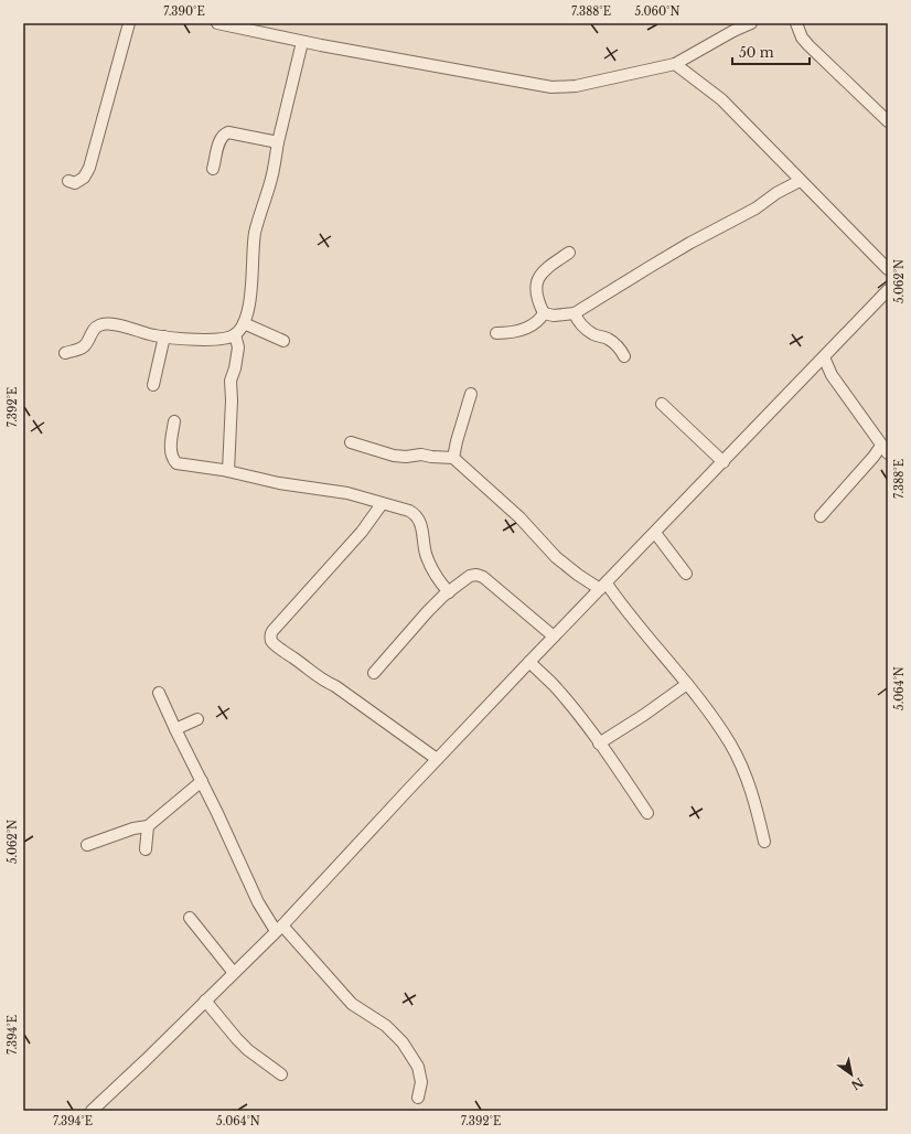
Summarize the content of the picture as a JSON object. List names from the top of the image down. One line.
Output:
{"scale_bar":"50 m","north":"bottom right","coordinates":["7.390°E","7.388°E","5.060°N","5.062°N","7.392°E","5.064°N","7.394°E"]}
